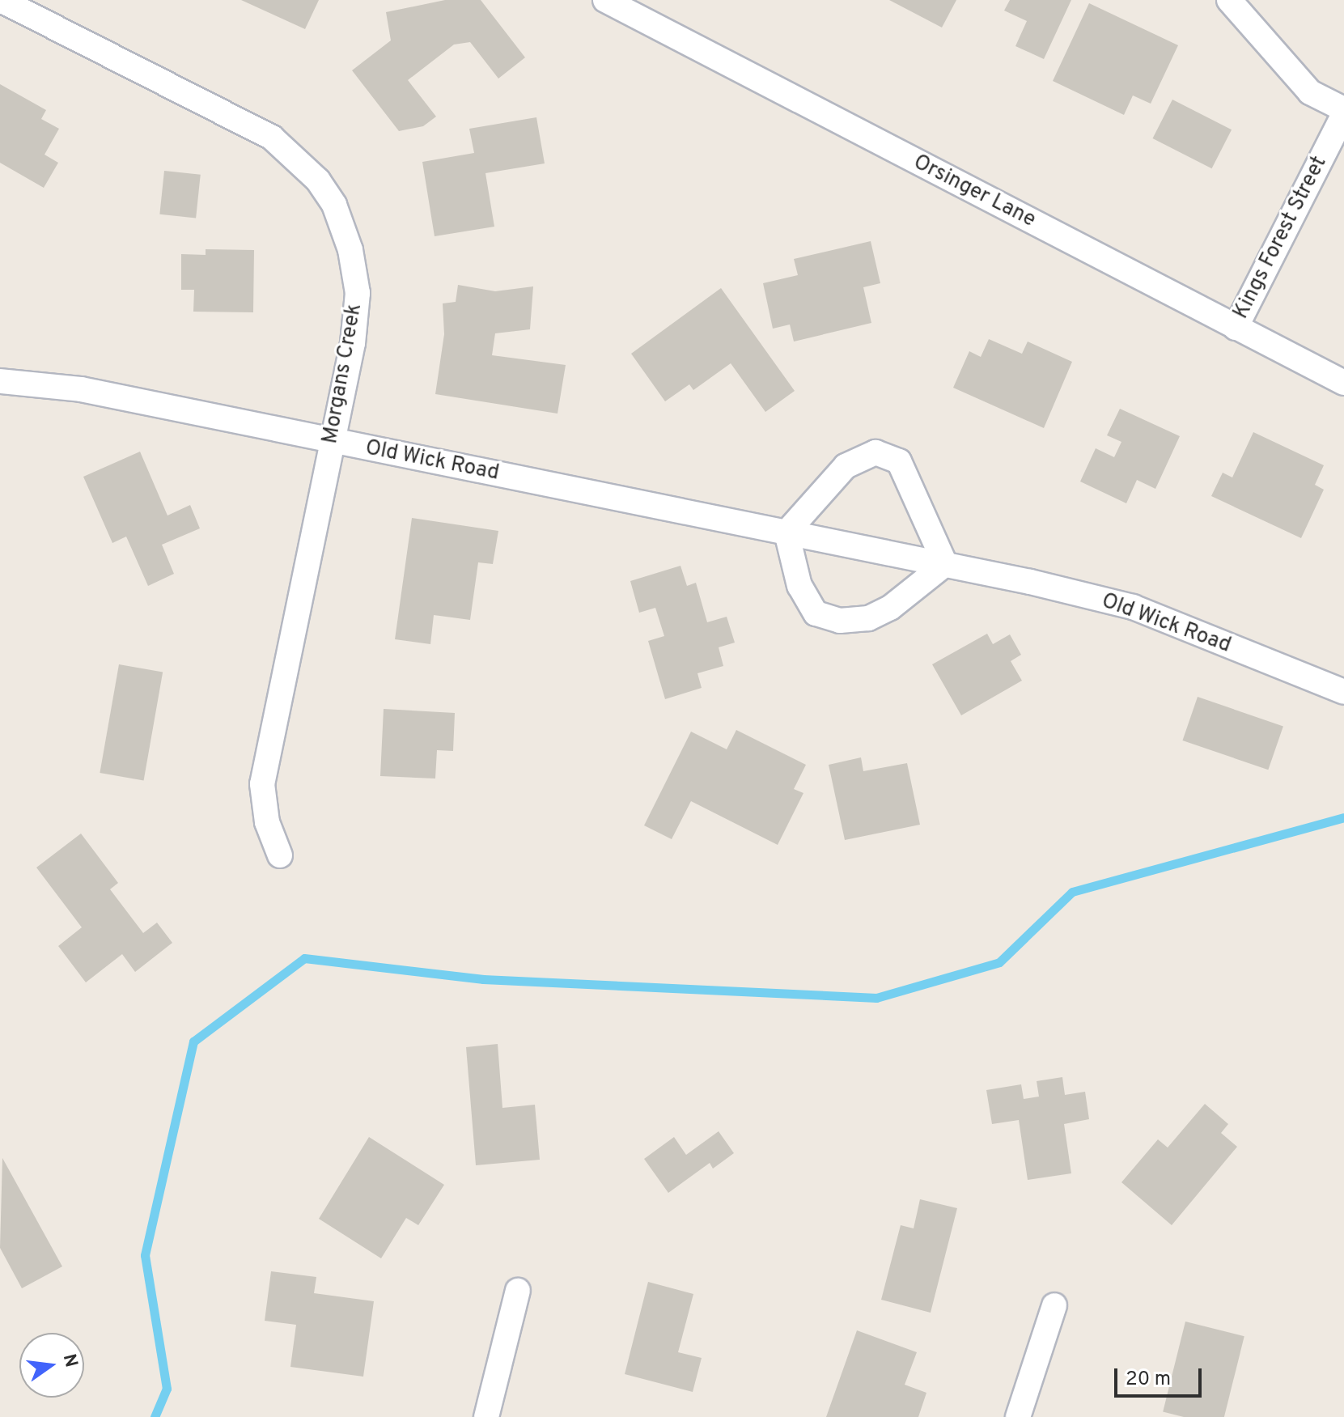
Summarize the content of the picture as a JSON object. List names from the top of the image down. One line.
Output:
{"streets":{"street":["Orsinger Lane","Kings Forest Street","Morgans Creek","Old Wick Road"]},"crossings":[["Orsinger Lane","Kings Forest Street"],["Morgans Creek","Old Wick Road"]],"scale_bar":"20 m","north":"right"}
